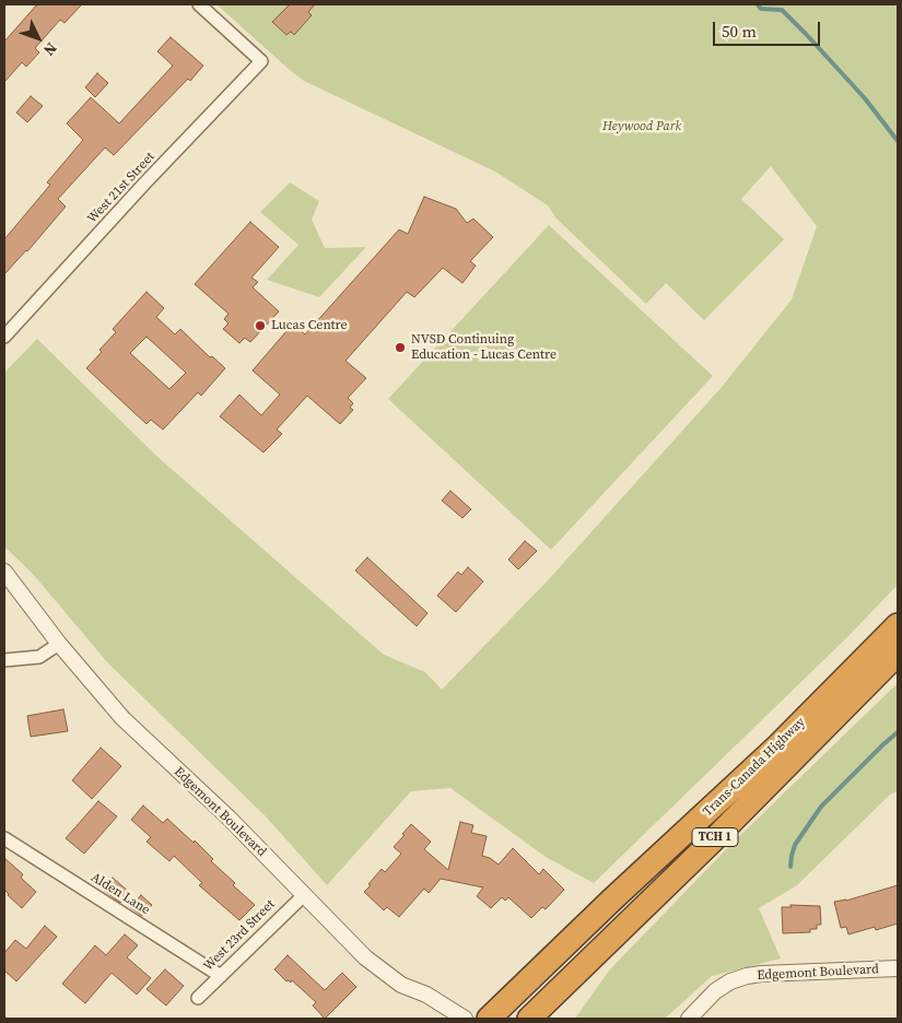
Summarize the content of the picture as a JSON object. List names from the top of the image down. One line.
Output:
{"streets":{"highway":["Trans-Canada Highway","TCH 1"],"street":["West 21st Street","Edgemont Boulevard","Alden Lane","West 23rd Street"]},"crossings":[["Edgemont Boulevard","West 23rd Street"],["Alden Lane","West 23rd Street"]],"parks":["Heywood Park"],"places":["Lucas Centre","NVSD Continuing Education - Lucas Centre"],"scale_bar":"50 m","north":"bottom right"}
